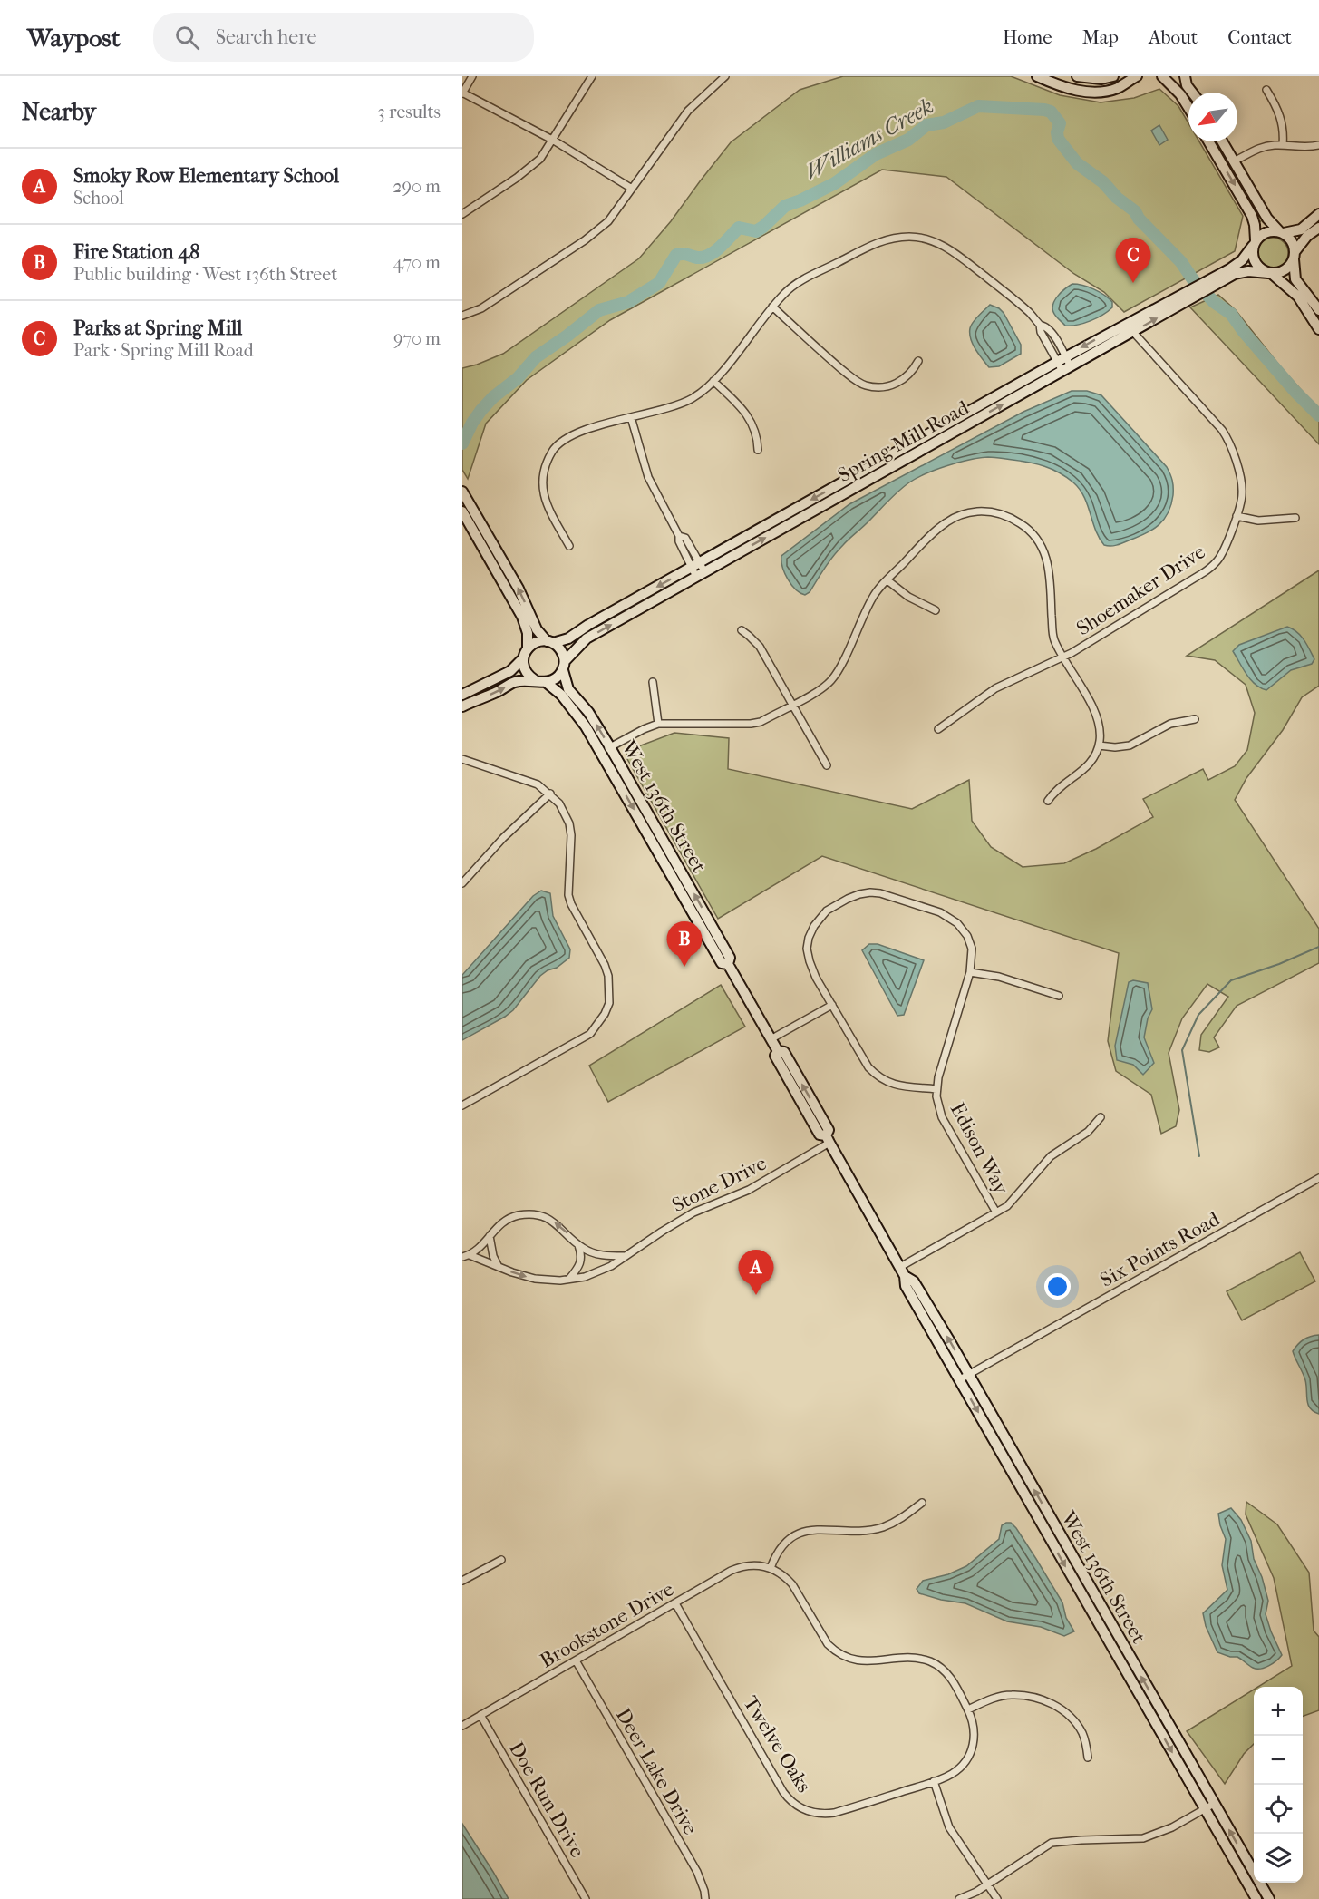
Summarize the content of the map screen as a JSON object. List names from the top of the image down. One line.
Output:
{"streets":{"street":["Spring Mill Road","Shoemaker Drive","West 136th Street","Edison Way","Stone Drive","Six Points Road","Brookstone Drive","Twelve Oaks","Deer Lake Drive","Doe Run Drive"]},"crossings":[["Spring Mill Road","Shoemaker Drive"],["Spring Mill Road","West 136th Street"],["West 136th Street","Stone Drive"],["West 136th Street","Six Points Road"],["Brookstone Drive","Twelve Oaks"],["Brookstone Drive","Deer Lake Drive"],["Brookstone Drive","Doe Run Drive"]],"water":["Williams Creek"],"north":"bottom left","page":{"header":"Waypost","search":"Search here","nav":["Home","Map","About","Contact"],"heading":["Nearby","3 results"],"list":[{"mark":"A","name":"Smoky Row Elementary School","note":"School","value":"290 m"},{"mark":"B","name":"Fire Station 48","note":"Public building · West 136th Street","value":"470 m"},{"mark":"C","name":"Parks at Spring Mill","note":"Park · Spring Mill Road","value":"970 m"}],"pins":["C","B","A"],"map_buttons":["+","−"]}}
